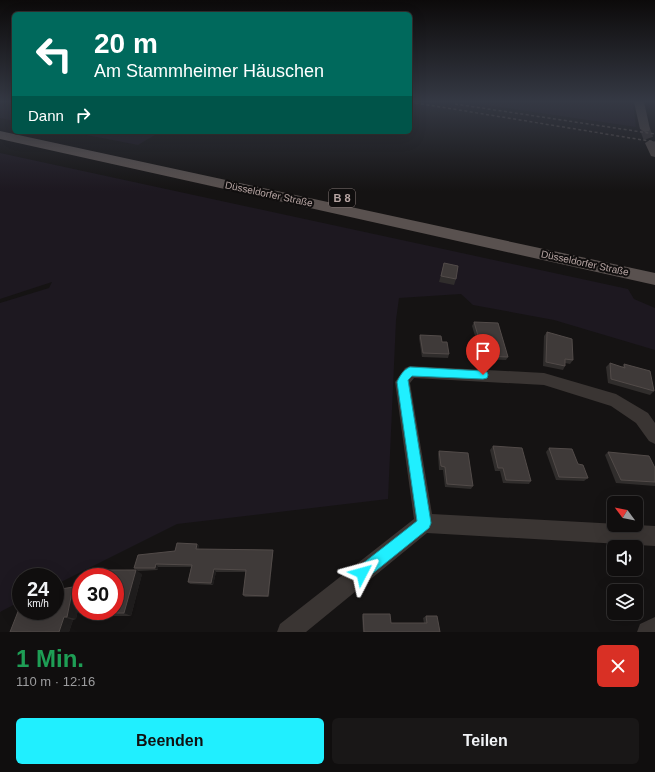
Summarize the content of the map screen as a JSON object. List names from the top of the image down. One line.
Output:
{"streets":{"main road":["Düsseldorfer Straße","B 8"]},"north":"top left","page":{"turn":["20 m","Am Stammheimer Häuschen"],"then":"Dann","speed":"24 km/h","limit":"30","heading":["1 Min.","110 m · 12:16"],"buttons":["Beenden","Teilen"]}}
